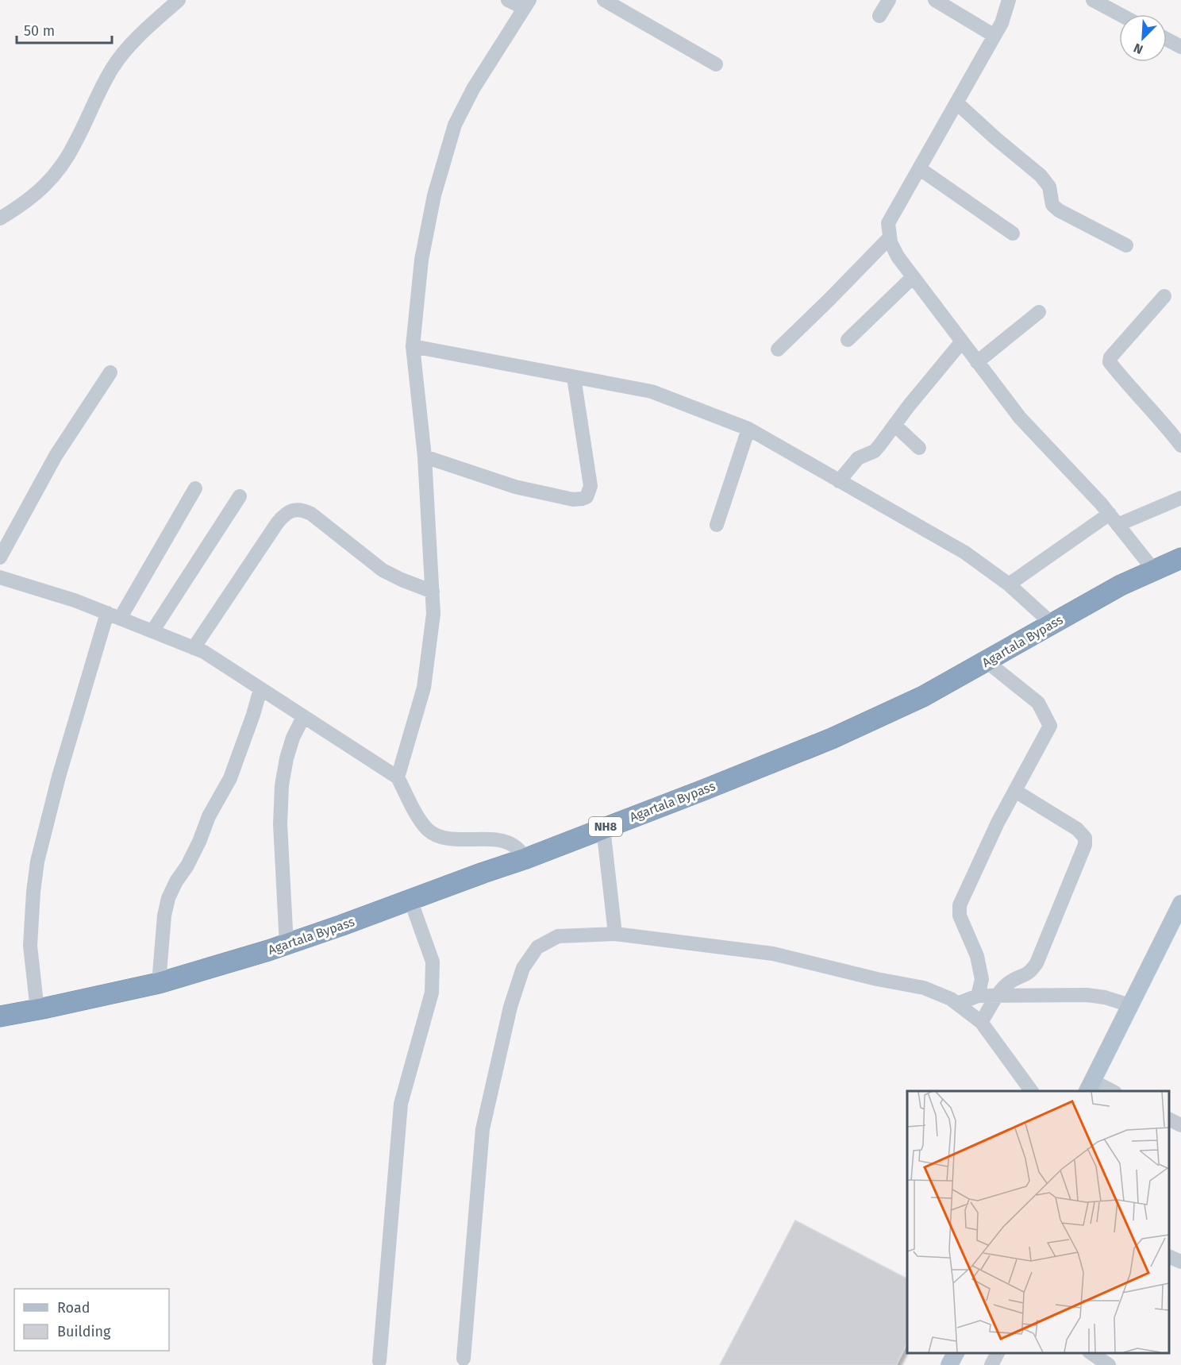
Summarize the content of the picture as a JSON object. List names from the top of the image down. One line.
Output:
{"streets":{"highway":["Agartala Bypass","NH8"]},"legend":["Road","Building"],"scale_bar":"50 m","north":"bottom left"}
